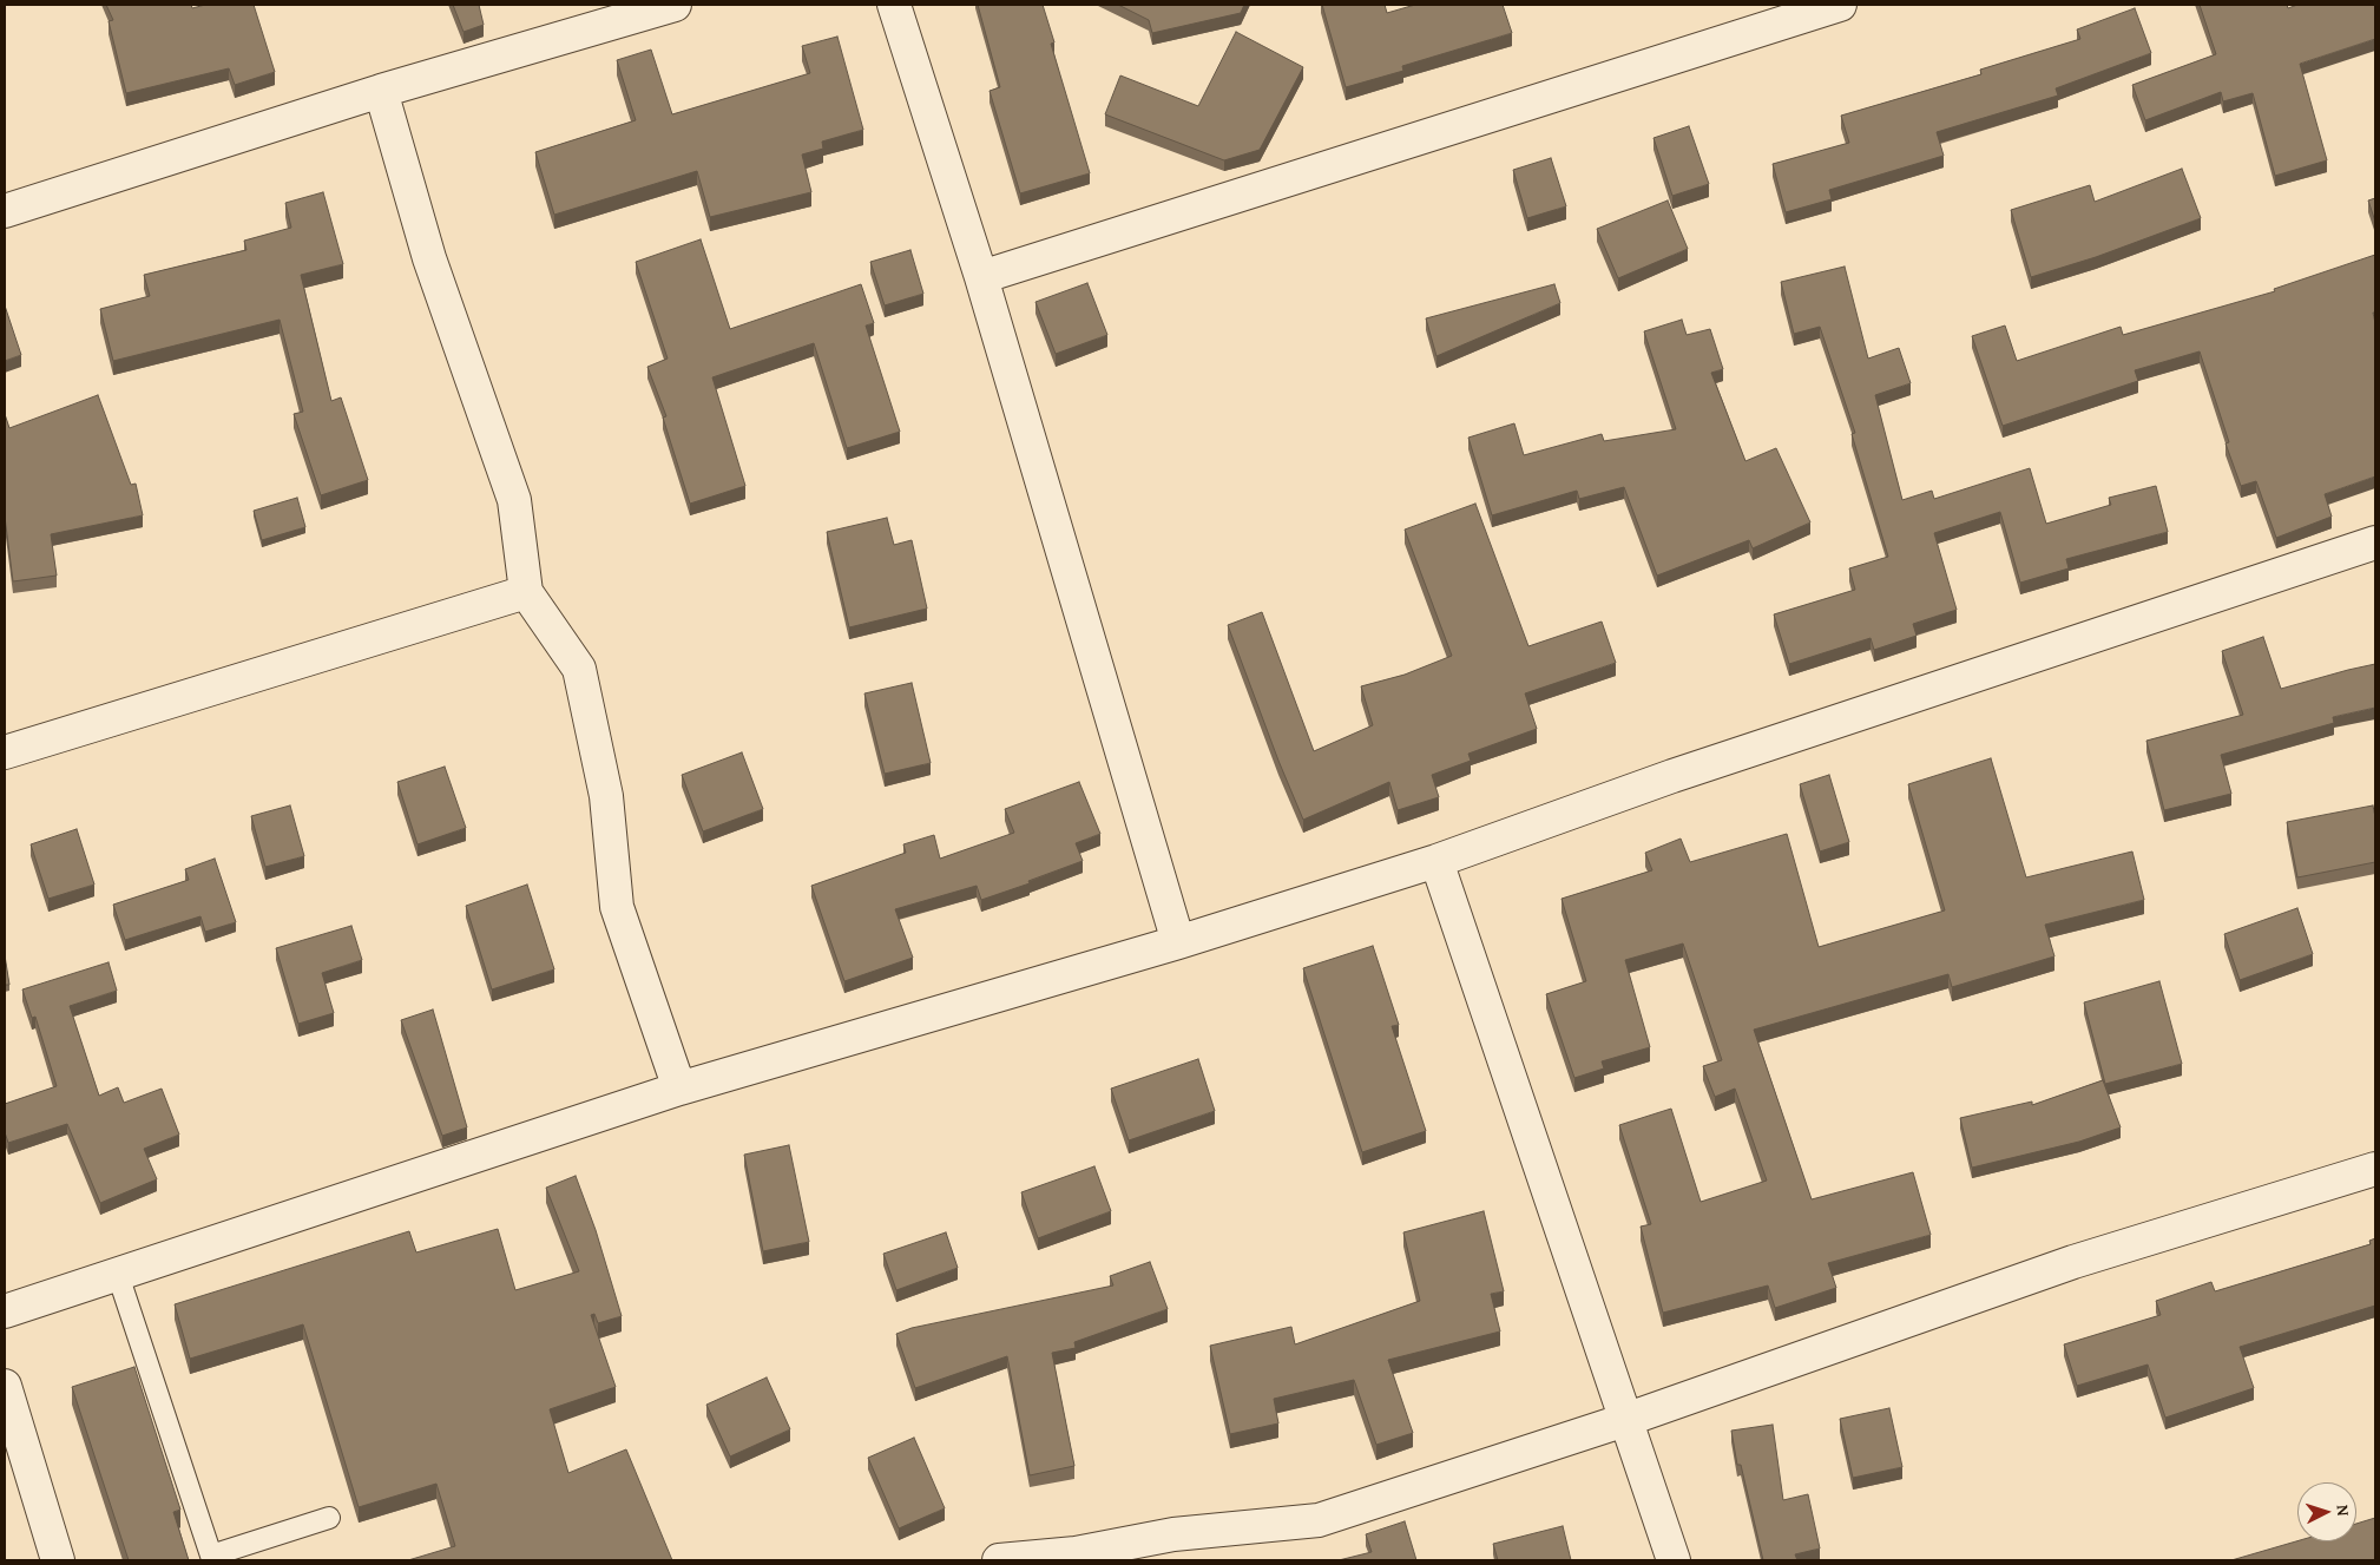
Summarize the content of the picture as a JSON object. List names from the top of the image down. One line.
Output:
{"north":"right"}
